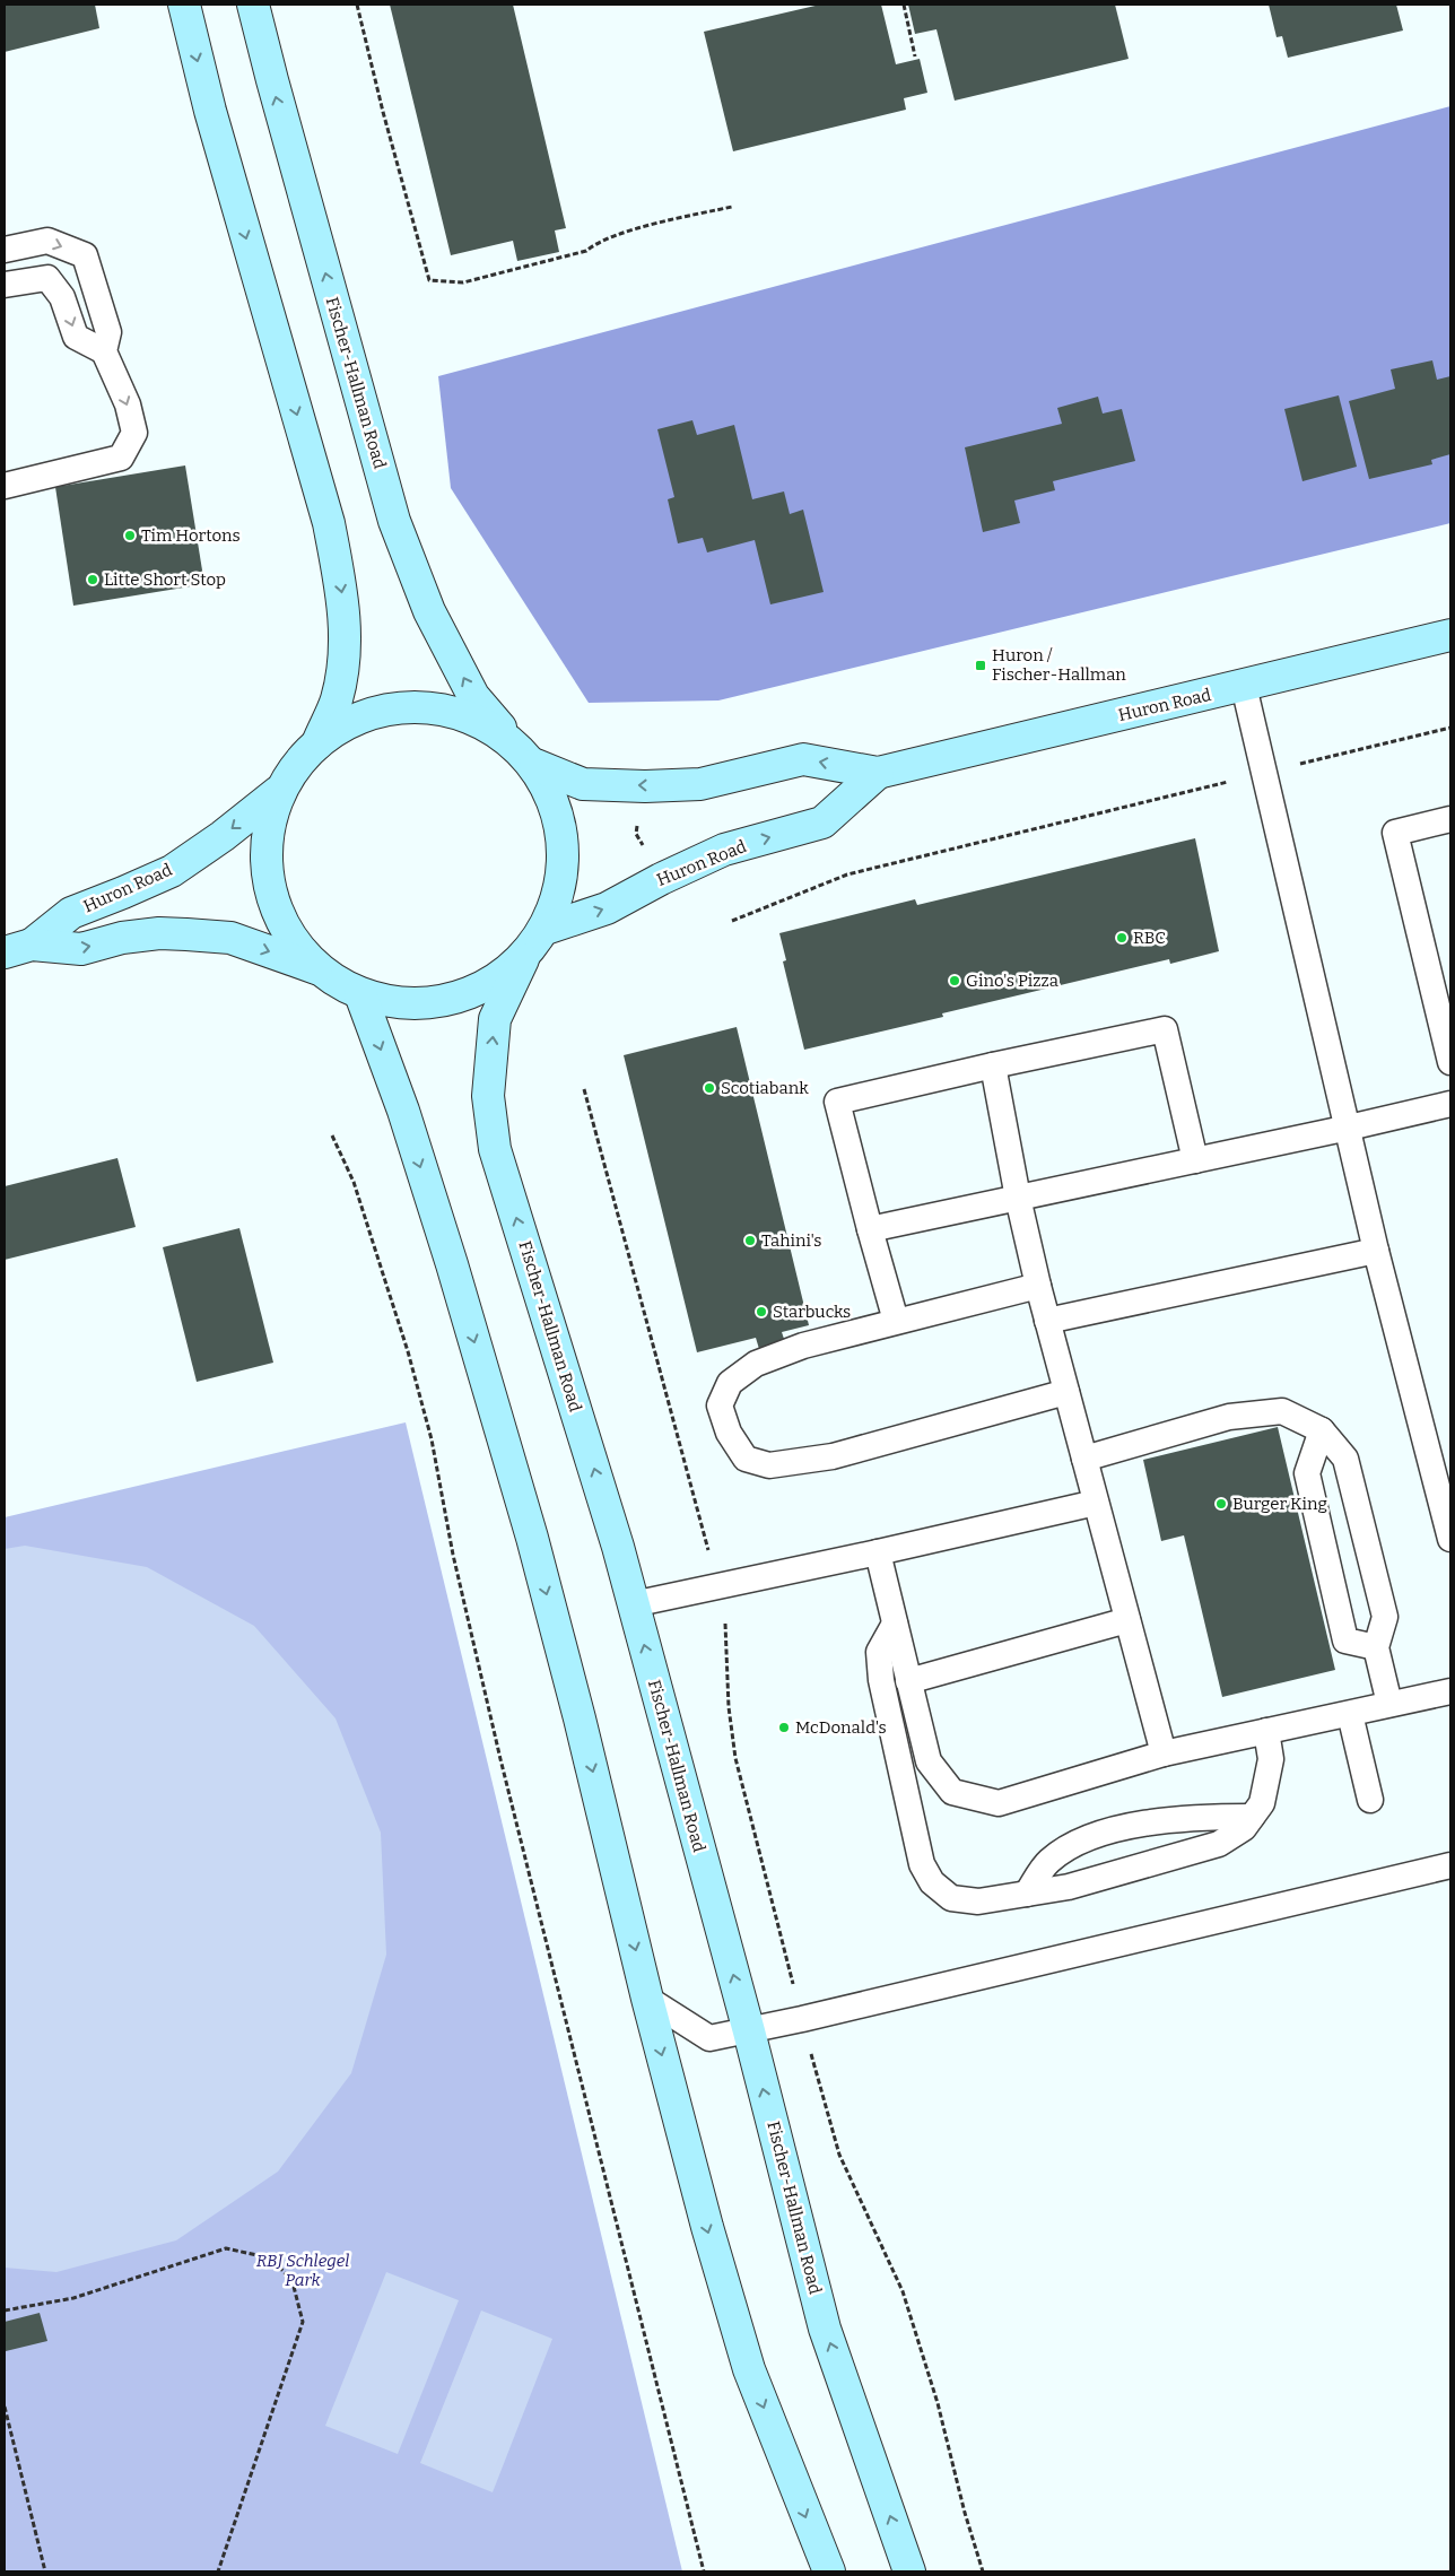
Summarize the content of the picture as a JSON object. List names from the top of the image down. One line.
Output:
{"streets":{"main road":["Fischer-Hallman Road","Huron Road"]},"parks":["RBJ Schlegel Park"],"places":{"other":["Tim Hortons","Litte Short Stop","RBC","Gino's Pizza","Scotiabank","Tahini's","Starbucks","Burger King","McDonald's"],"transit":["Huron / Fischer-Hallman"]}}
